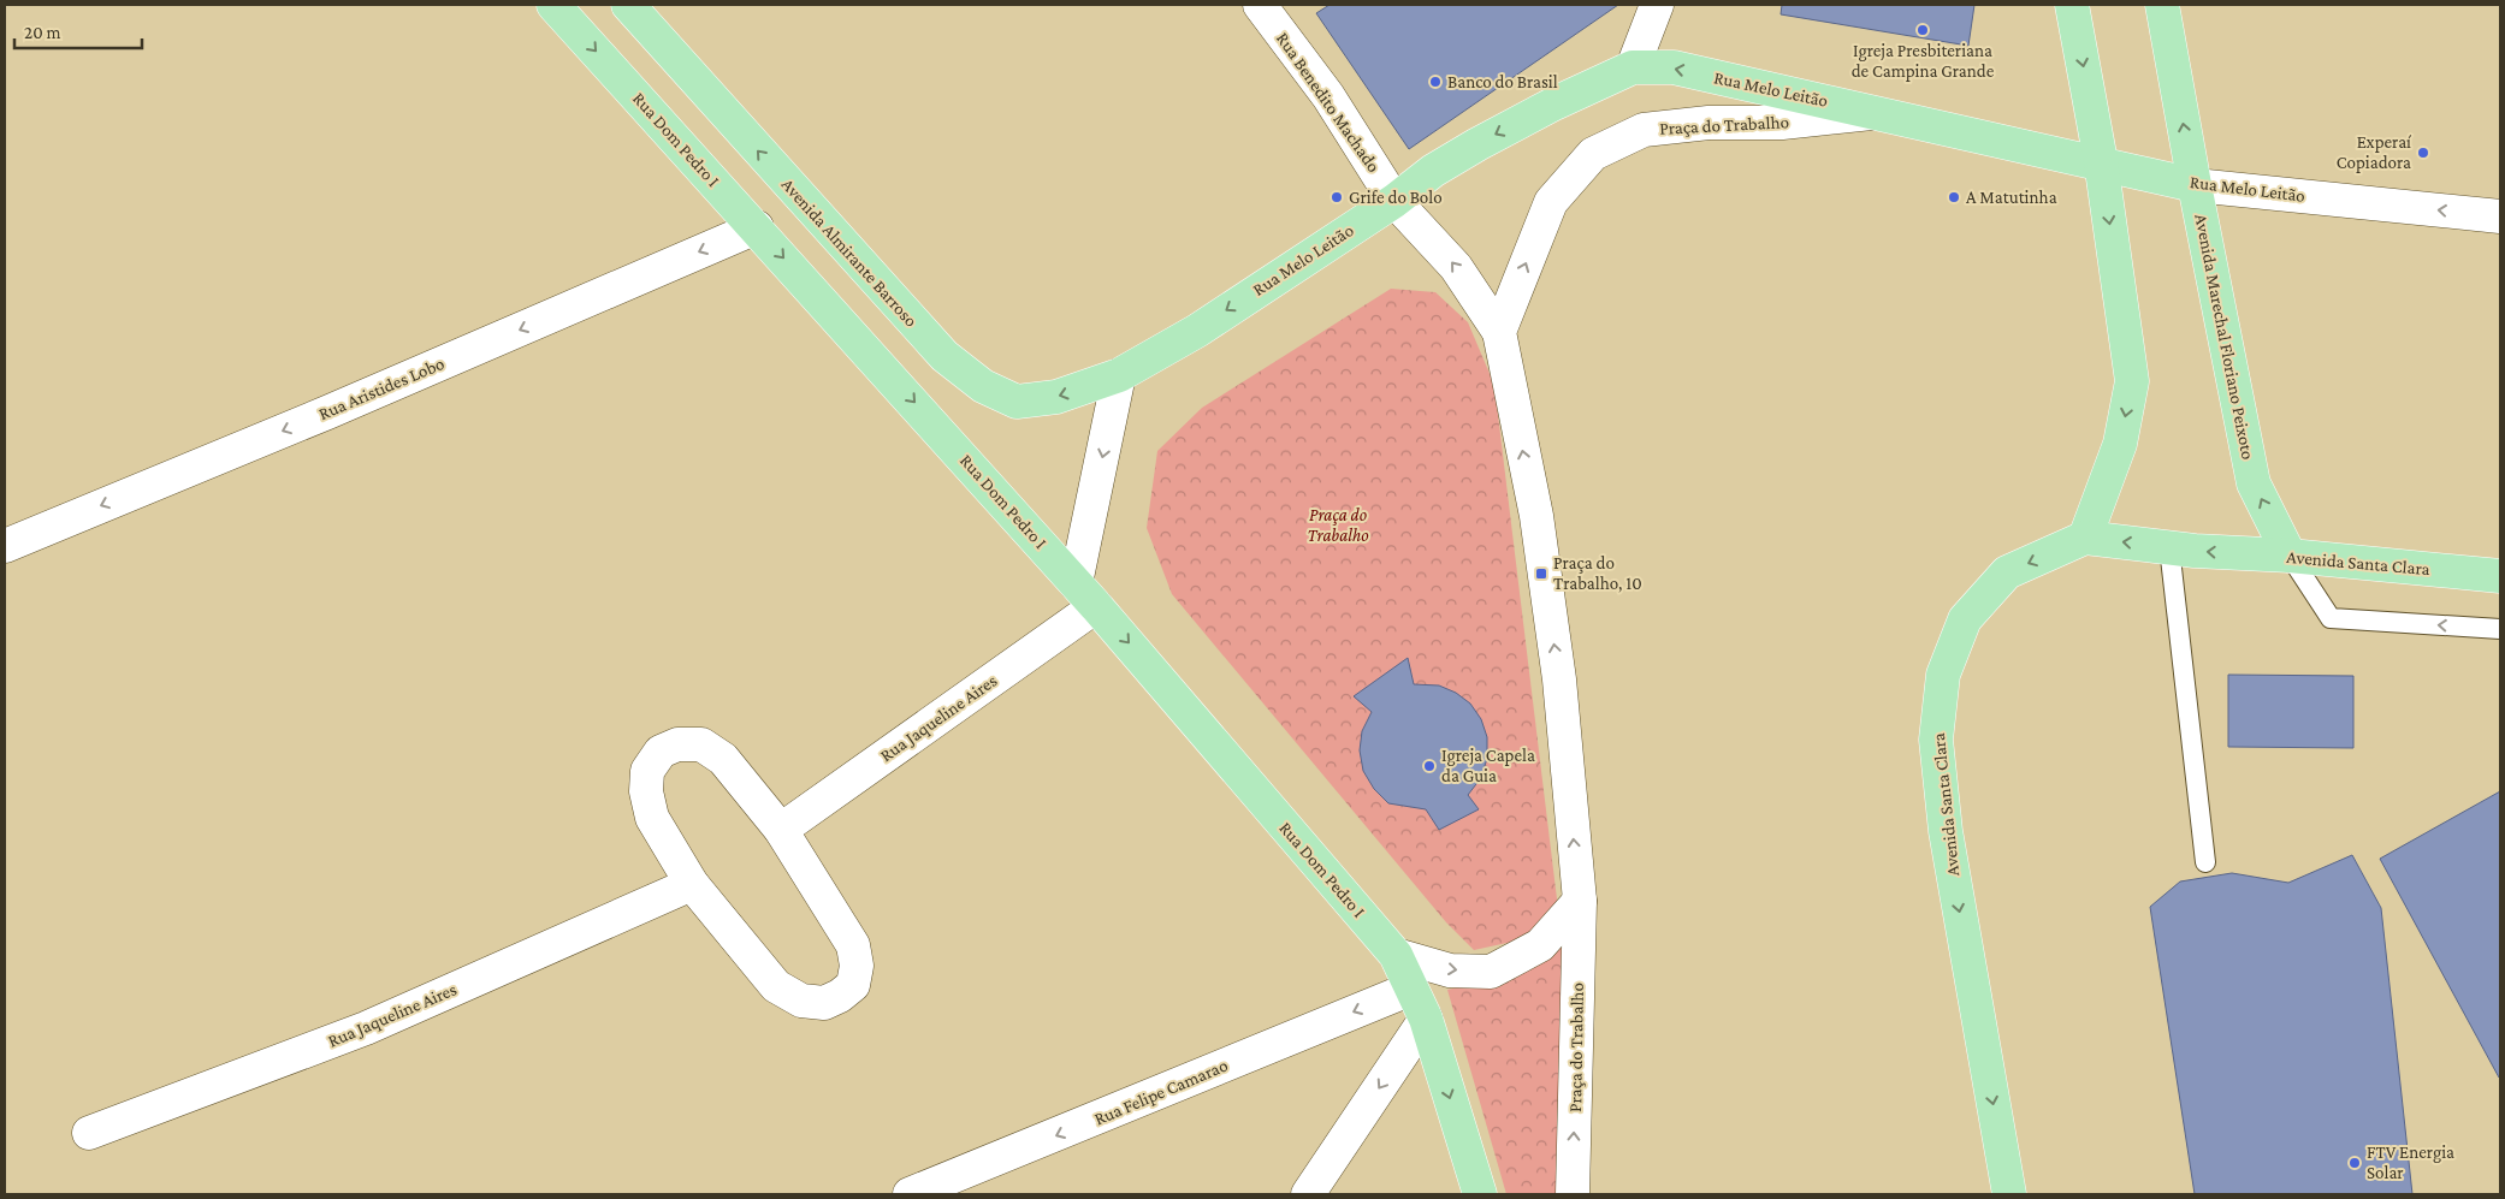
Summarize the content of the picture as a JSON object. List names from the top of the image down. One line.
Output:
{"streets":{"main road":["Rua Melo Leitão","Rua Dom Pedro I","Avenida Almirante Barroso","Avenida Marechal Floriano Peixoto","Avenida Santa Clara"],"street":["Rua Benedito Machado","Praça do Trabalho","Rua Aristides Lobo","Rua Jaqueline Aires","Rua Felipe Camarao"]},"crossings":[["Rua Melo Leitão","Rua Benedito Machado"],["Rua Melo Leitão","Praça do Trabalho"],["Rua Melo Leitão","Avenida Almirante Barroso"],["Rua Melo Leitão","Avenida Marechal Floriano Peixoto"],["Rua Benedito Machado","Praça do Trabalho"],["Rua Dom Pedro I","Rua Aristides Lobo"],["Rua Dom Pedro I","Rua Jaqueline Aires"],["Rua Dom Pedro I","Rua Felipe Camarao"],["Avenida Marechal Floriano Peixoto","Avenida Santa Clara"]],"one_way":["Rua Melo Leitão","Rua Benedito Machado","Praça do Trabalho","Rua Dom Pedro I","Avenida Almirante Barroso","Rua Aristides Lobo","Rua Felipe Camarao"],"parks":["Praça do Trabalho"],"places":{"other":["Igreja Presbiteriana de Campina Grande","Banco do Brasil","Experaí Copiadora","Grife do Bolo","A Matutinha","Igreja Capela da Guia","FTV Energia Solar"],"transit":["Praça do Trabalho, 10"]},"scale_bar":"20 m"}
